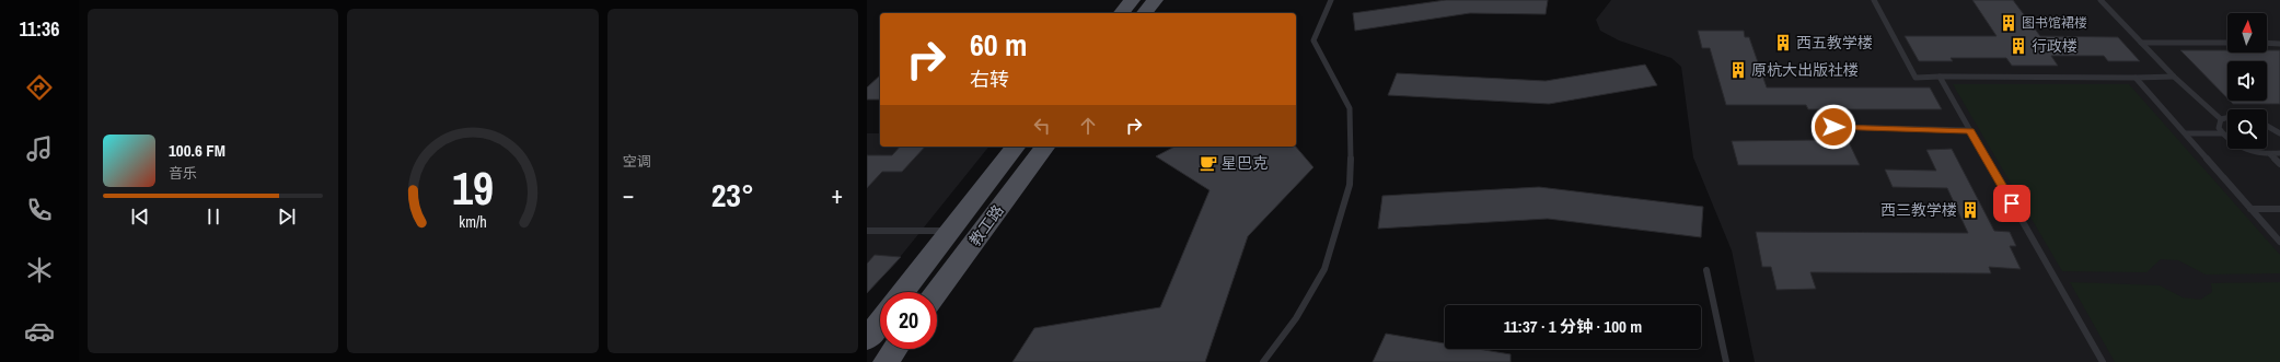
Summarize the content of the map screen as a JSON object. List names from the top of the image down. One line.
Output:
{"streets":{"main road":["教工路"]},"places":{"building":["图书馆裙楼","西五教学楼","行政楼","原杭大出版社楼","西三教学楼"],"cafe":["星巴克"]},"north":"top","page":{"tabs":"11:36","tile":"空调","turn":["60 m","右转"],"song":["100.6 FM","音乐"],"heat":["−","23°","+"],"limit":"20","trip":"11:37 · 1 分钟 · 100 m","gauge":["19","km/h"]}}
